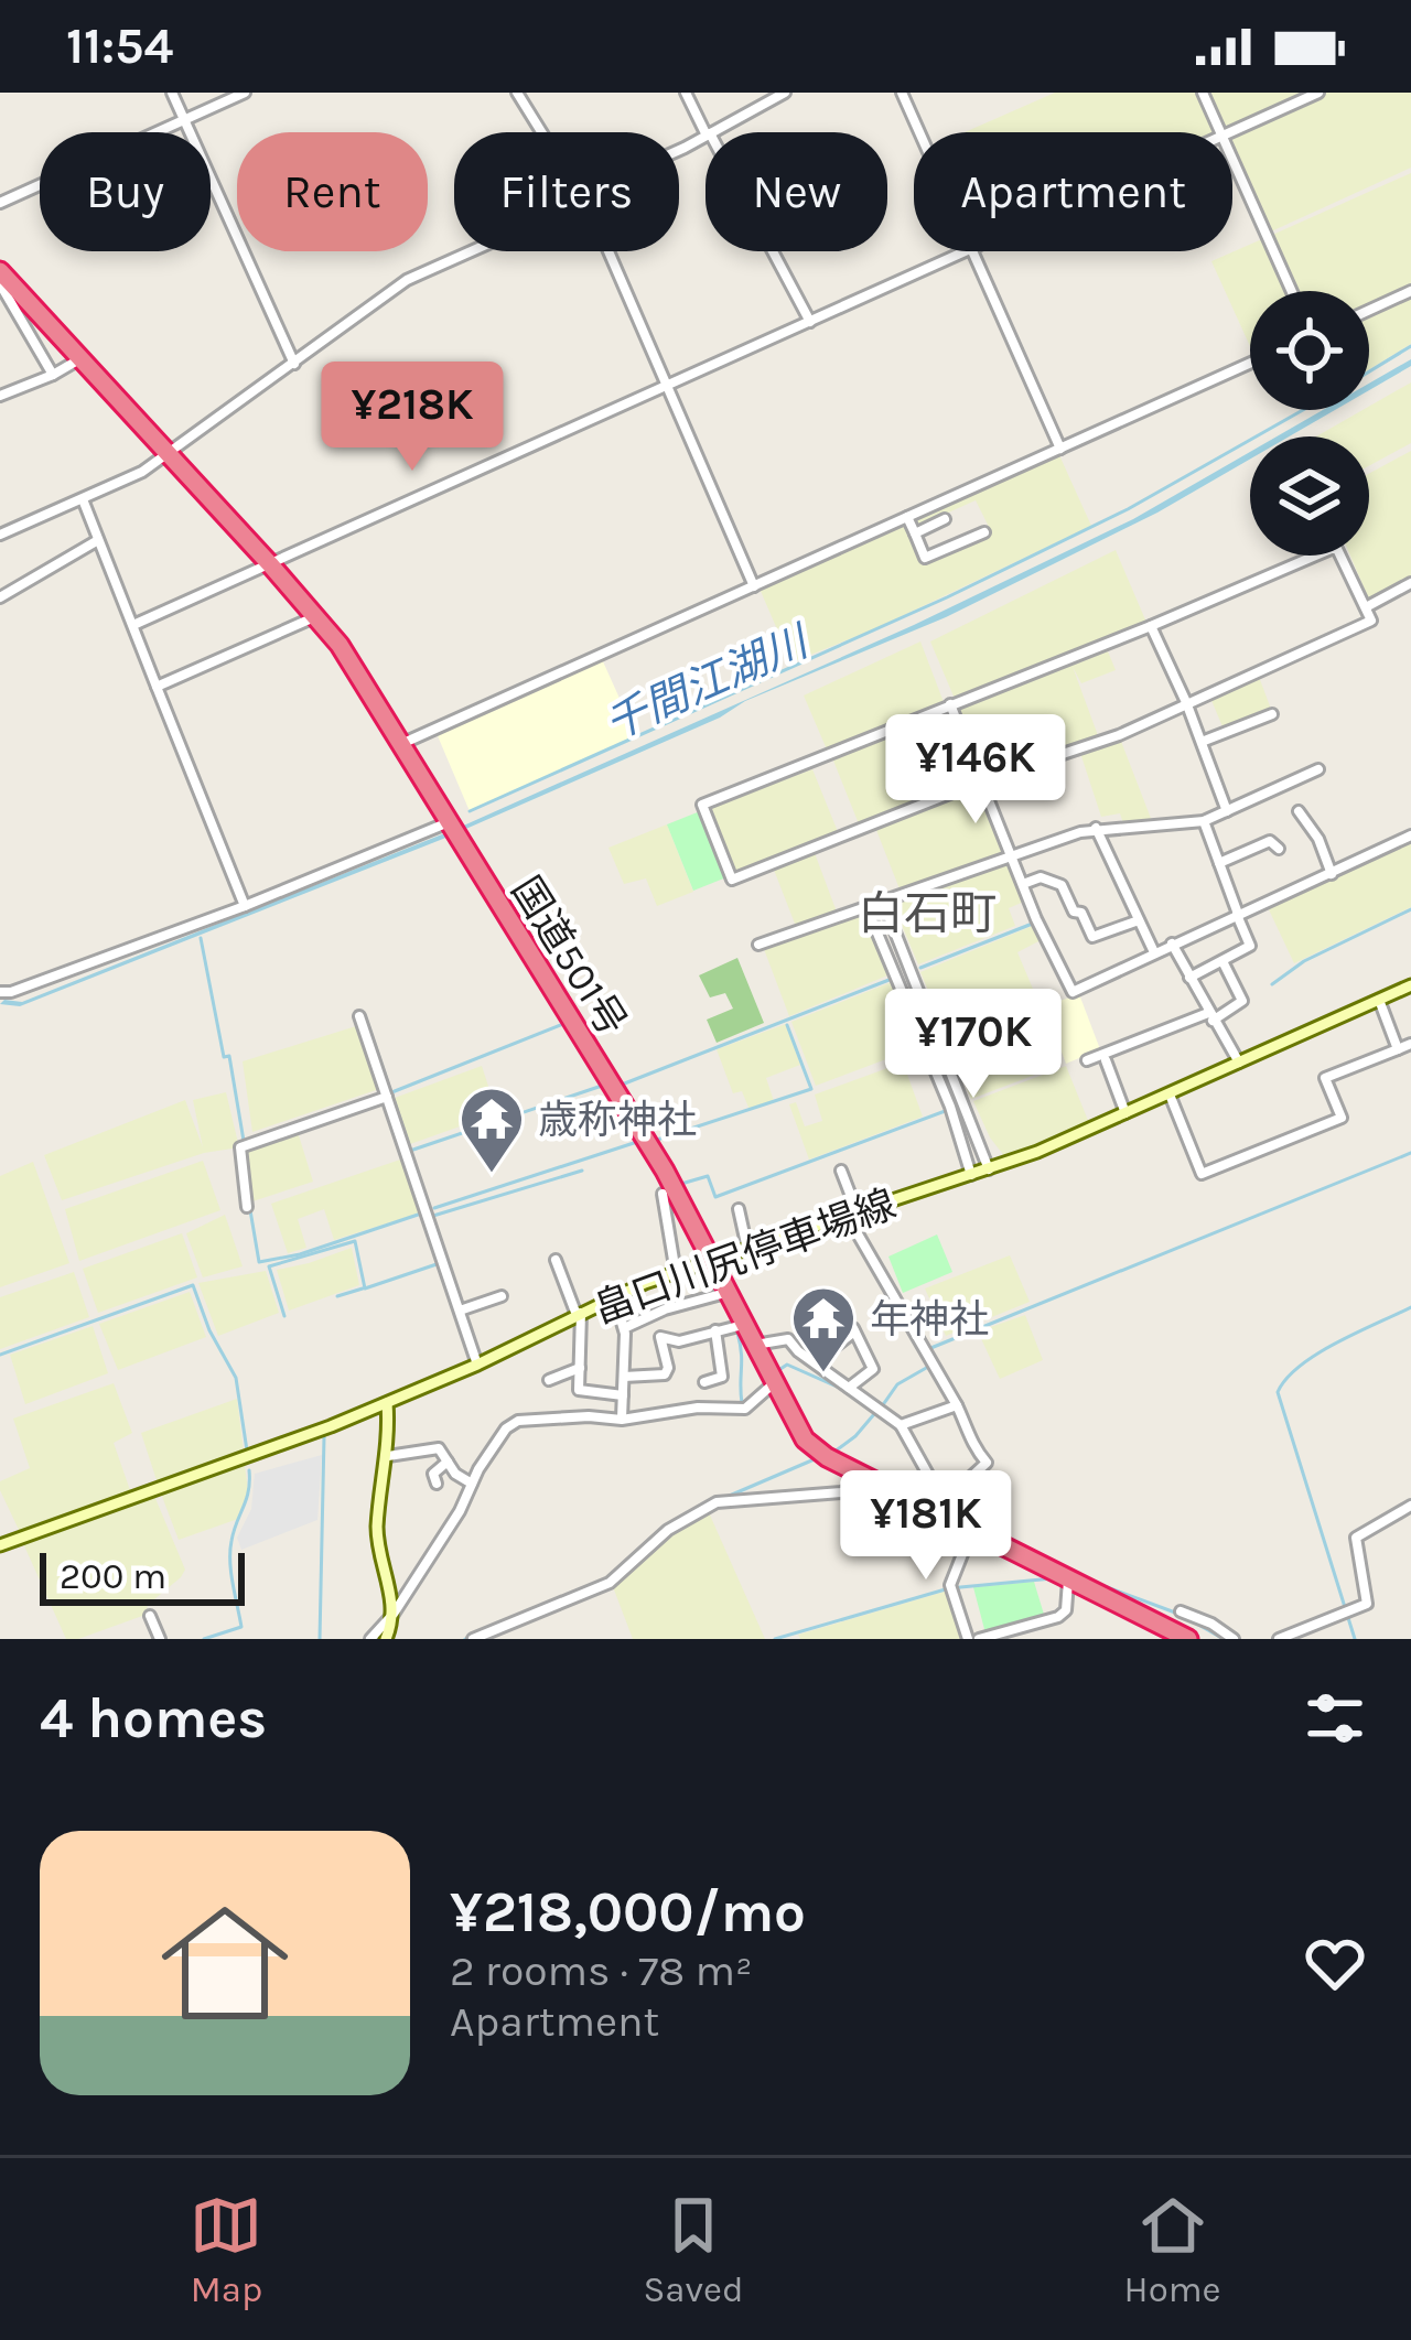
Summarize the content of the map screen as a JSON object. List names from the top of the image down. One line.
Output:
{"streets":{"highway":["国道501号"],"main road":["畠口川尻停車場線"]},"crossings":[["国道501号","畠口川尻停車場線"]],"districts":["白石町"],"water":["千間江湖川"],"places":{"temple":["歳称神社","年神社"]},"scale_bar":"200 m","page":{"status":"11:54","chip":["Buy","Rent","Filters","New","Apartment"],"price":["¥218K","¥146K","¥170K","¥181K"],"scale":"200 m","heading":"4 homes","list":[{"name":"¥218,000/mo","note":"2 rooms · 78 m² · Apartment"}],"tabs":["Map","Saved","Home"]}}
